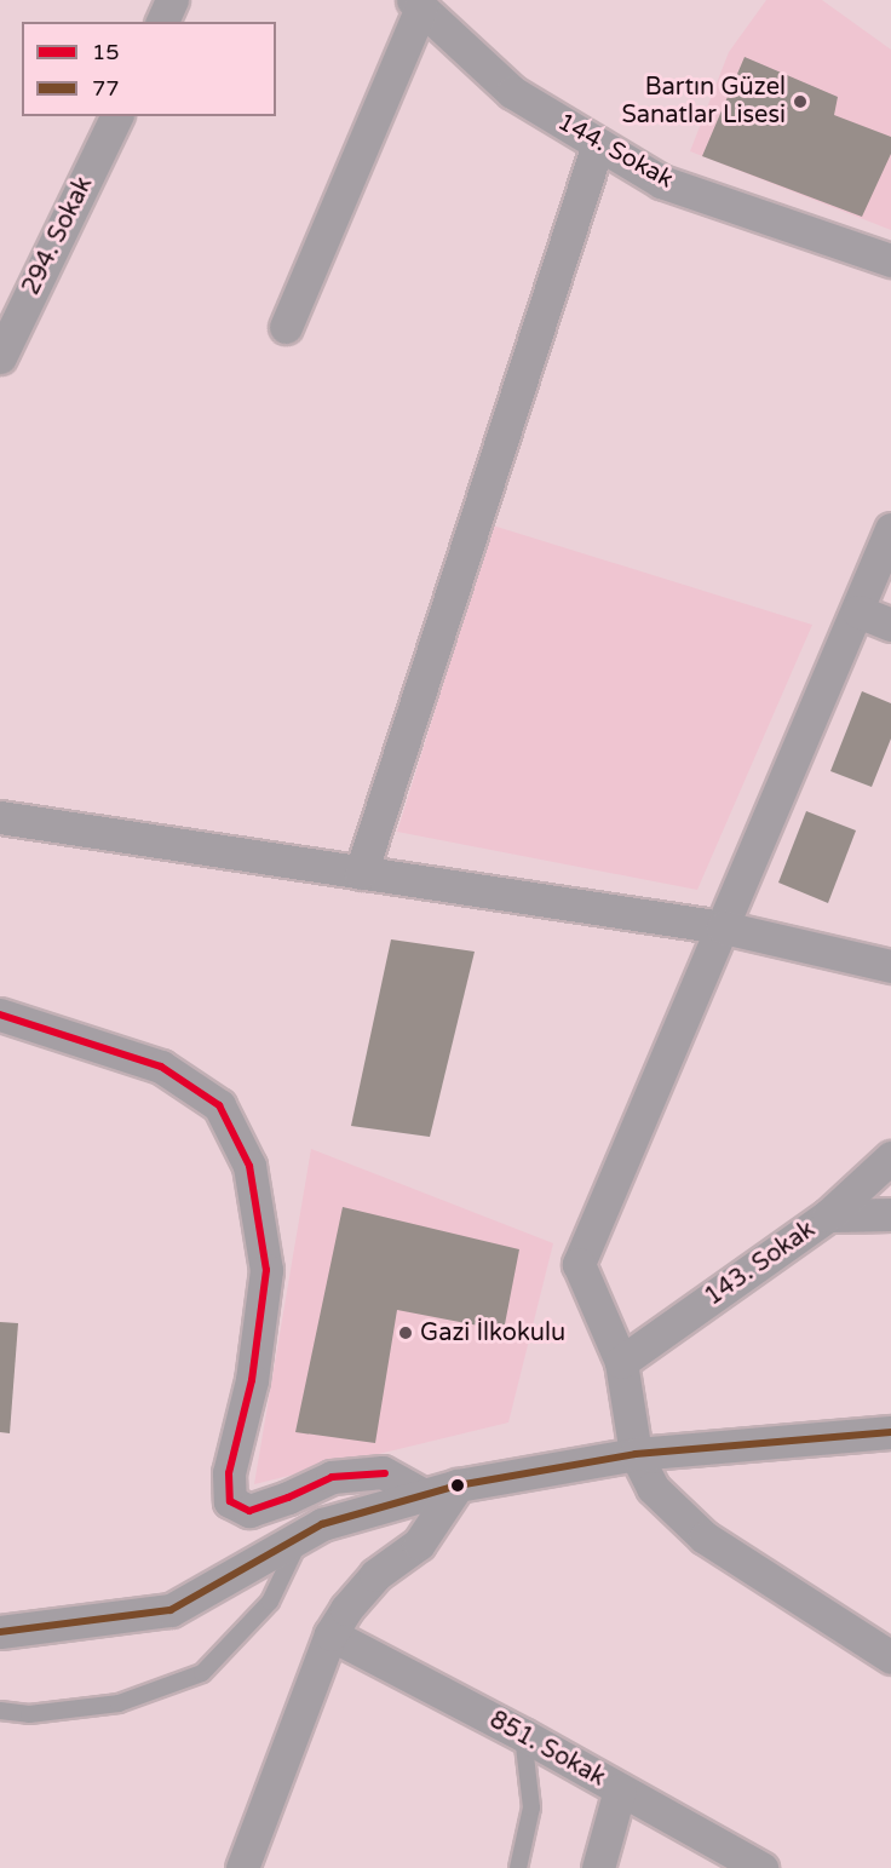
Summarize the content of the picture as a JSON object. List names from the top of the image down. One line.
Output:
{"streets":{"street":["144. Sokak","294. Sokak","143. Sokak","851. Sokak"]},"places":["Bartın Güzel Sanatlar Lisesi","Gazi İlkokulu"],"lines":["transit line 15","transit line 77"],"legend":["15","77"]}
